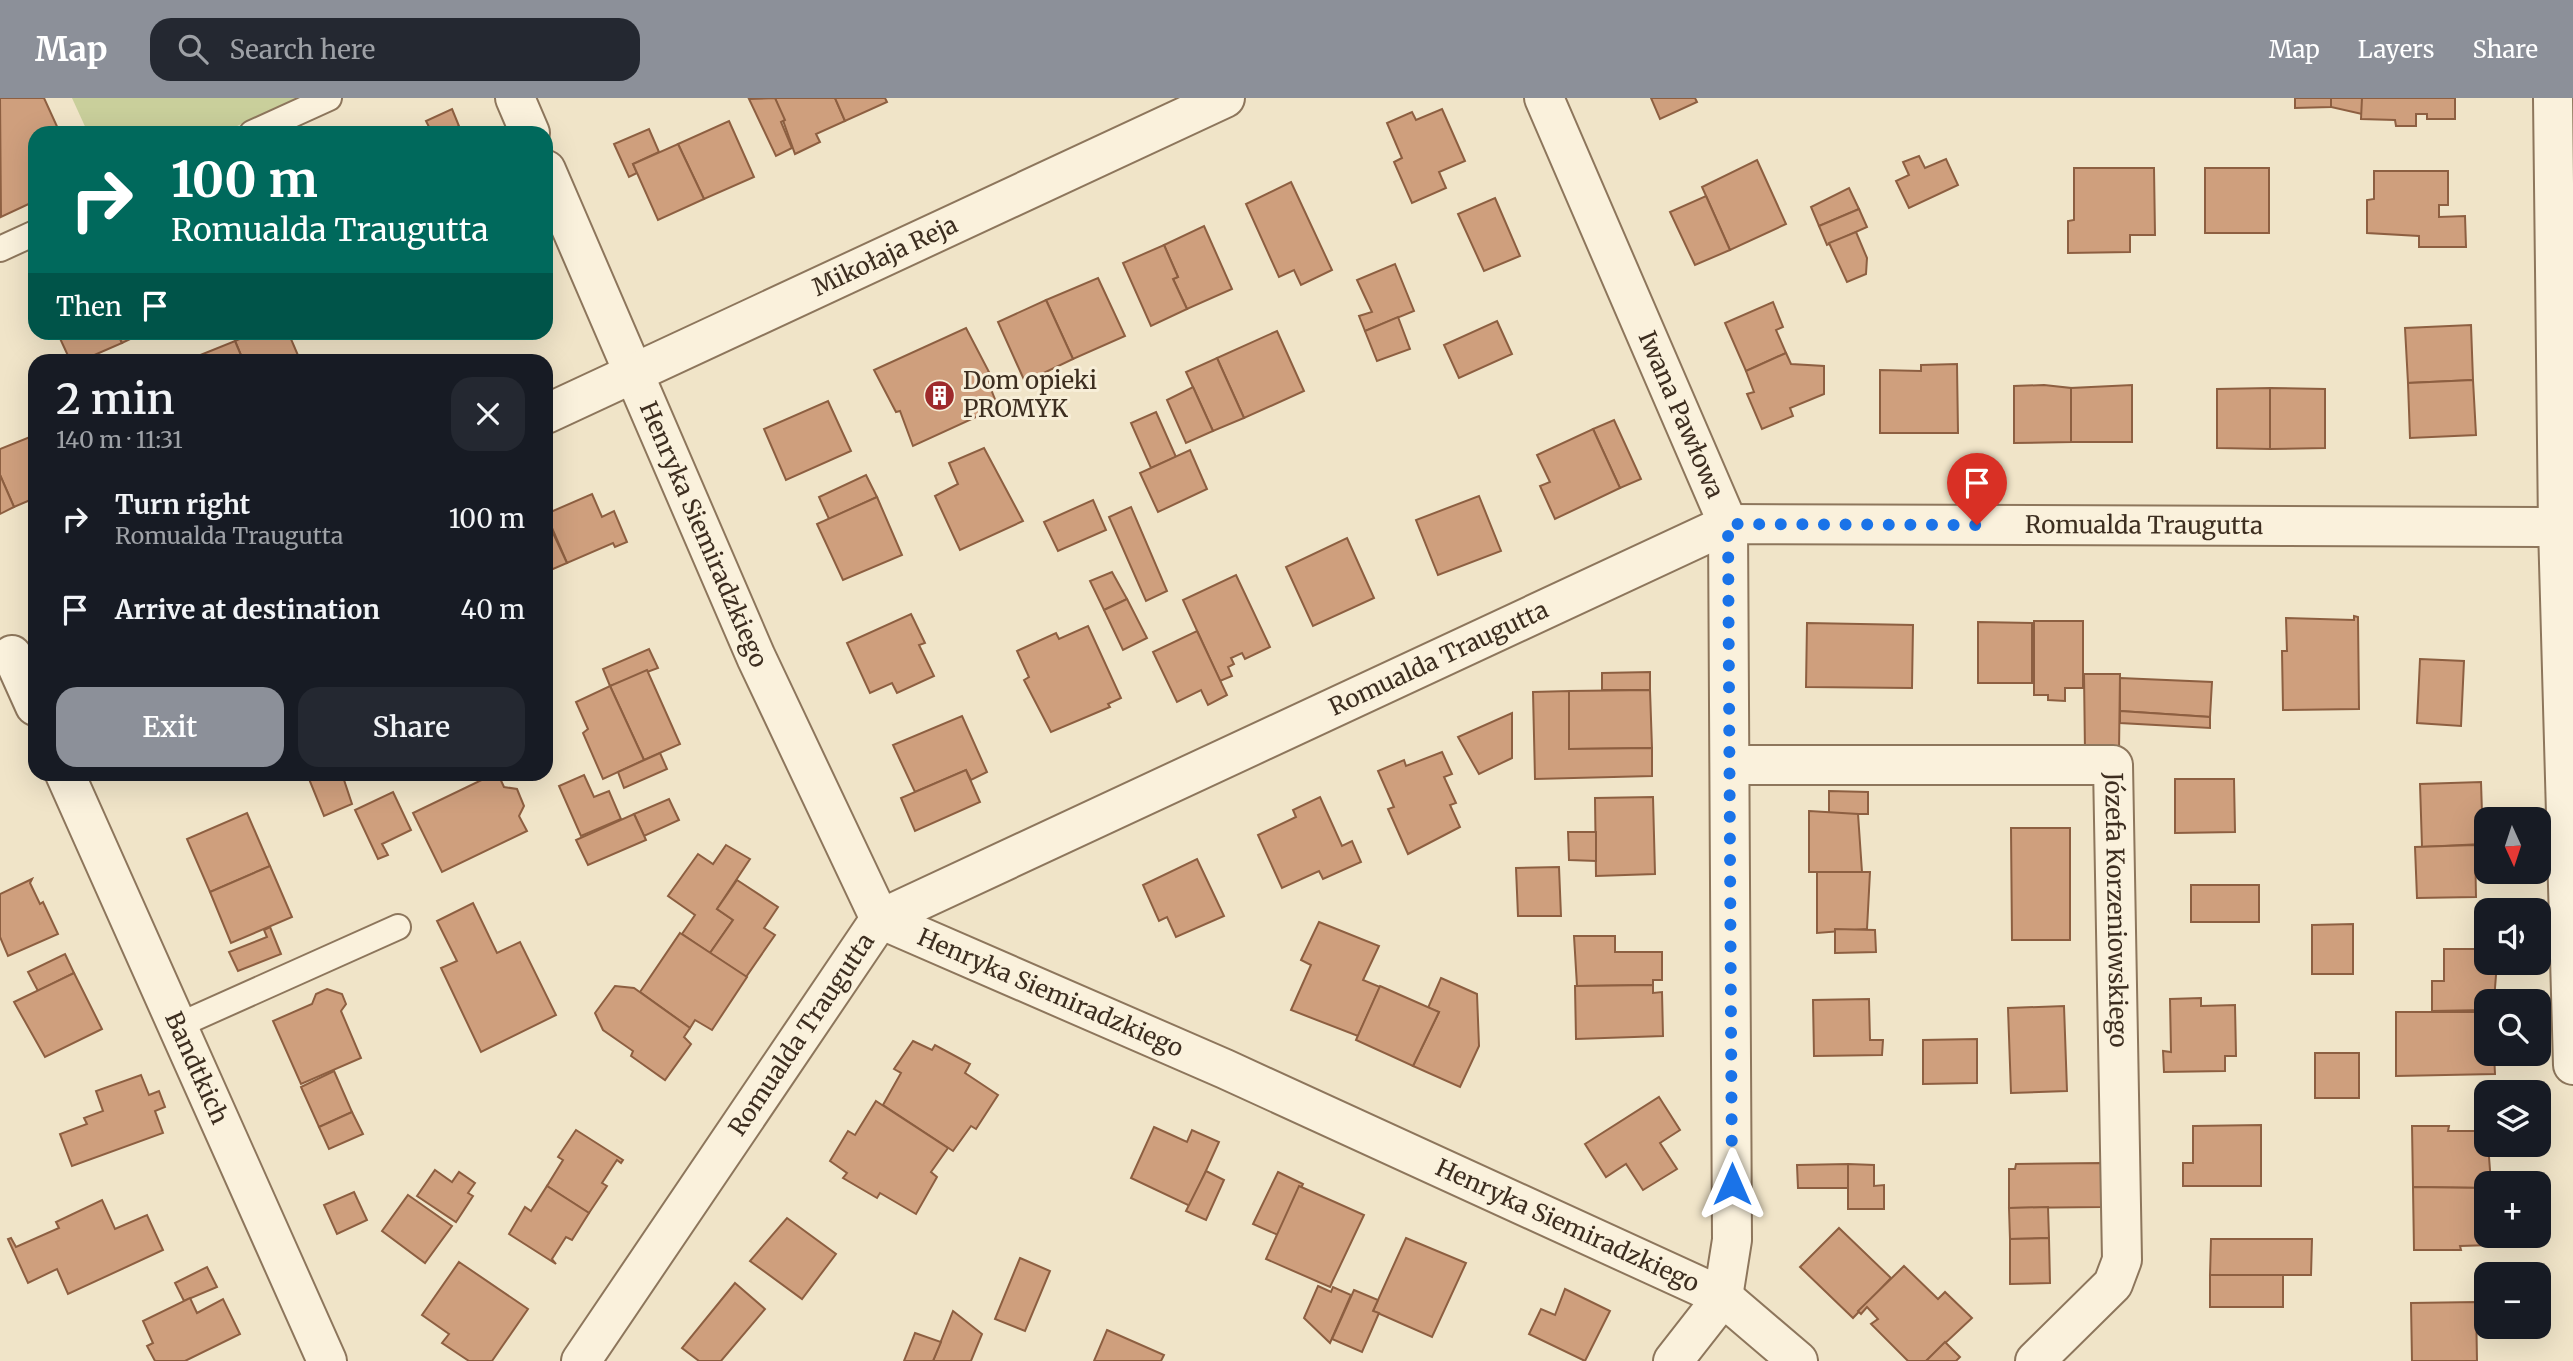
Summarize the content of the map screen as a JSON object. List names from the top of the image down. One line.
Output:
{"streets":{"street":["Mikołaja Reja","Iwana Pawłowa","Romualda Traugutta","Henryka Siemiradzkiego","Józefa Korzeniowskiego","Bandtkich"]},"crossings":[["Mikołaja Reja","Henryka Siemiradzkiego"],["Iwana Pawłowa","Romualda Traugutta"],["Iwana Pawłowa","Henryka Siemiradzkiego"],["Iwana Pawłowa","Józefa Korzeniowskiego"],["Romualda Traugutta","Henryka Siemiradzkiego"]],"places":{"building":["Dom opieki PROMYK"]},"north":"bottom","page":{"header":"Map","search":"Search here","nav":["Map","Layers","Share"],"turn":["100 m","Romualda Traugutta"],"then":"Then","heading":["2 min","140 m · 11:31"],"list":[{"name":"Turn right","note":"Romualda Traugutta","value":"100 m"},{"name":"Arrive at destination","value":"40 m"}],"buttons":["Exit","Share"],"map_buttons":["+","−"]}}
